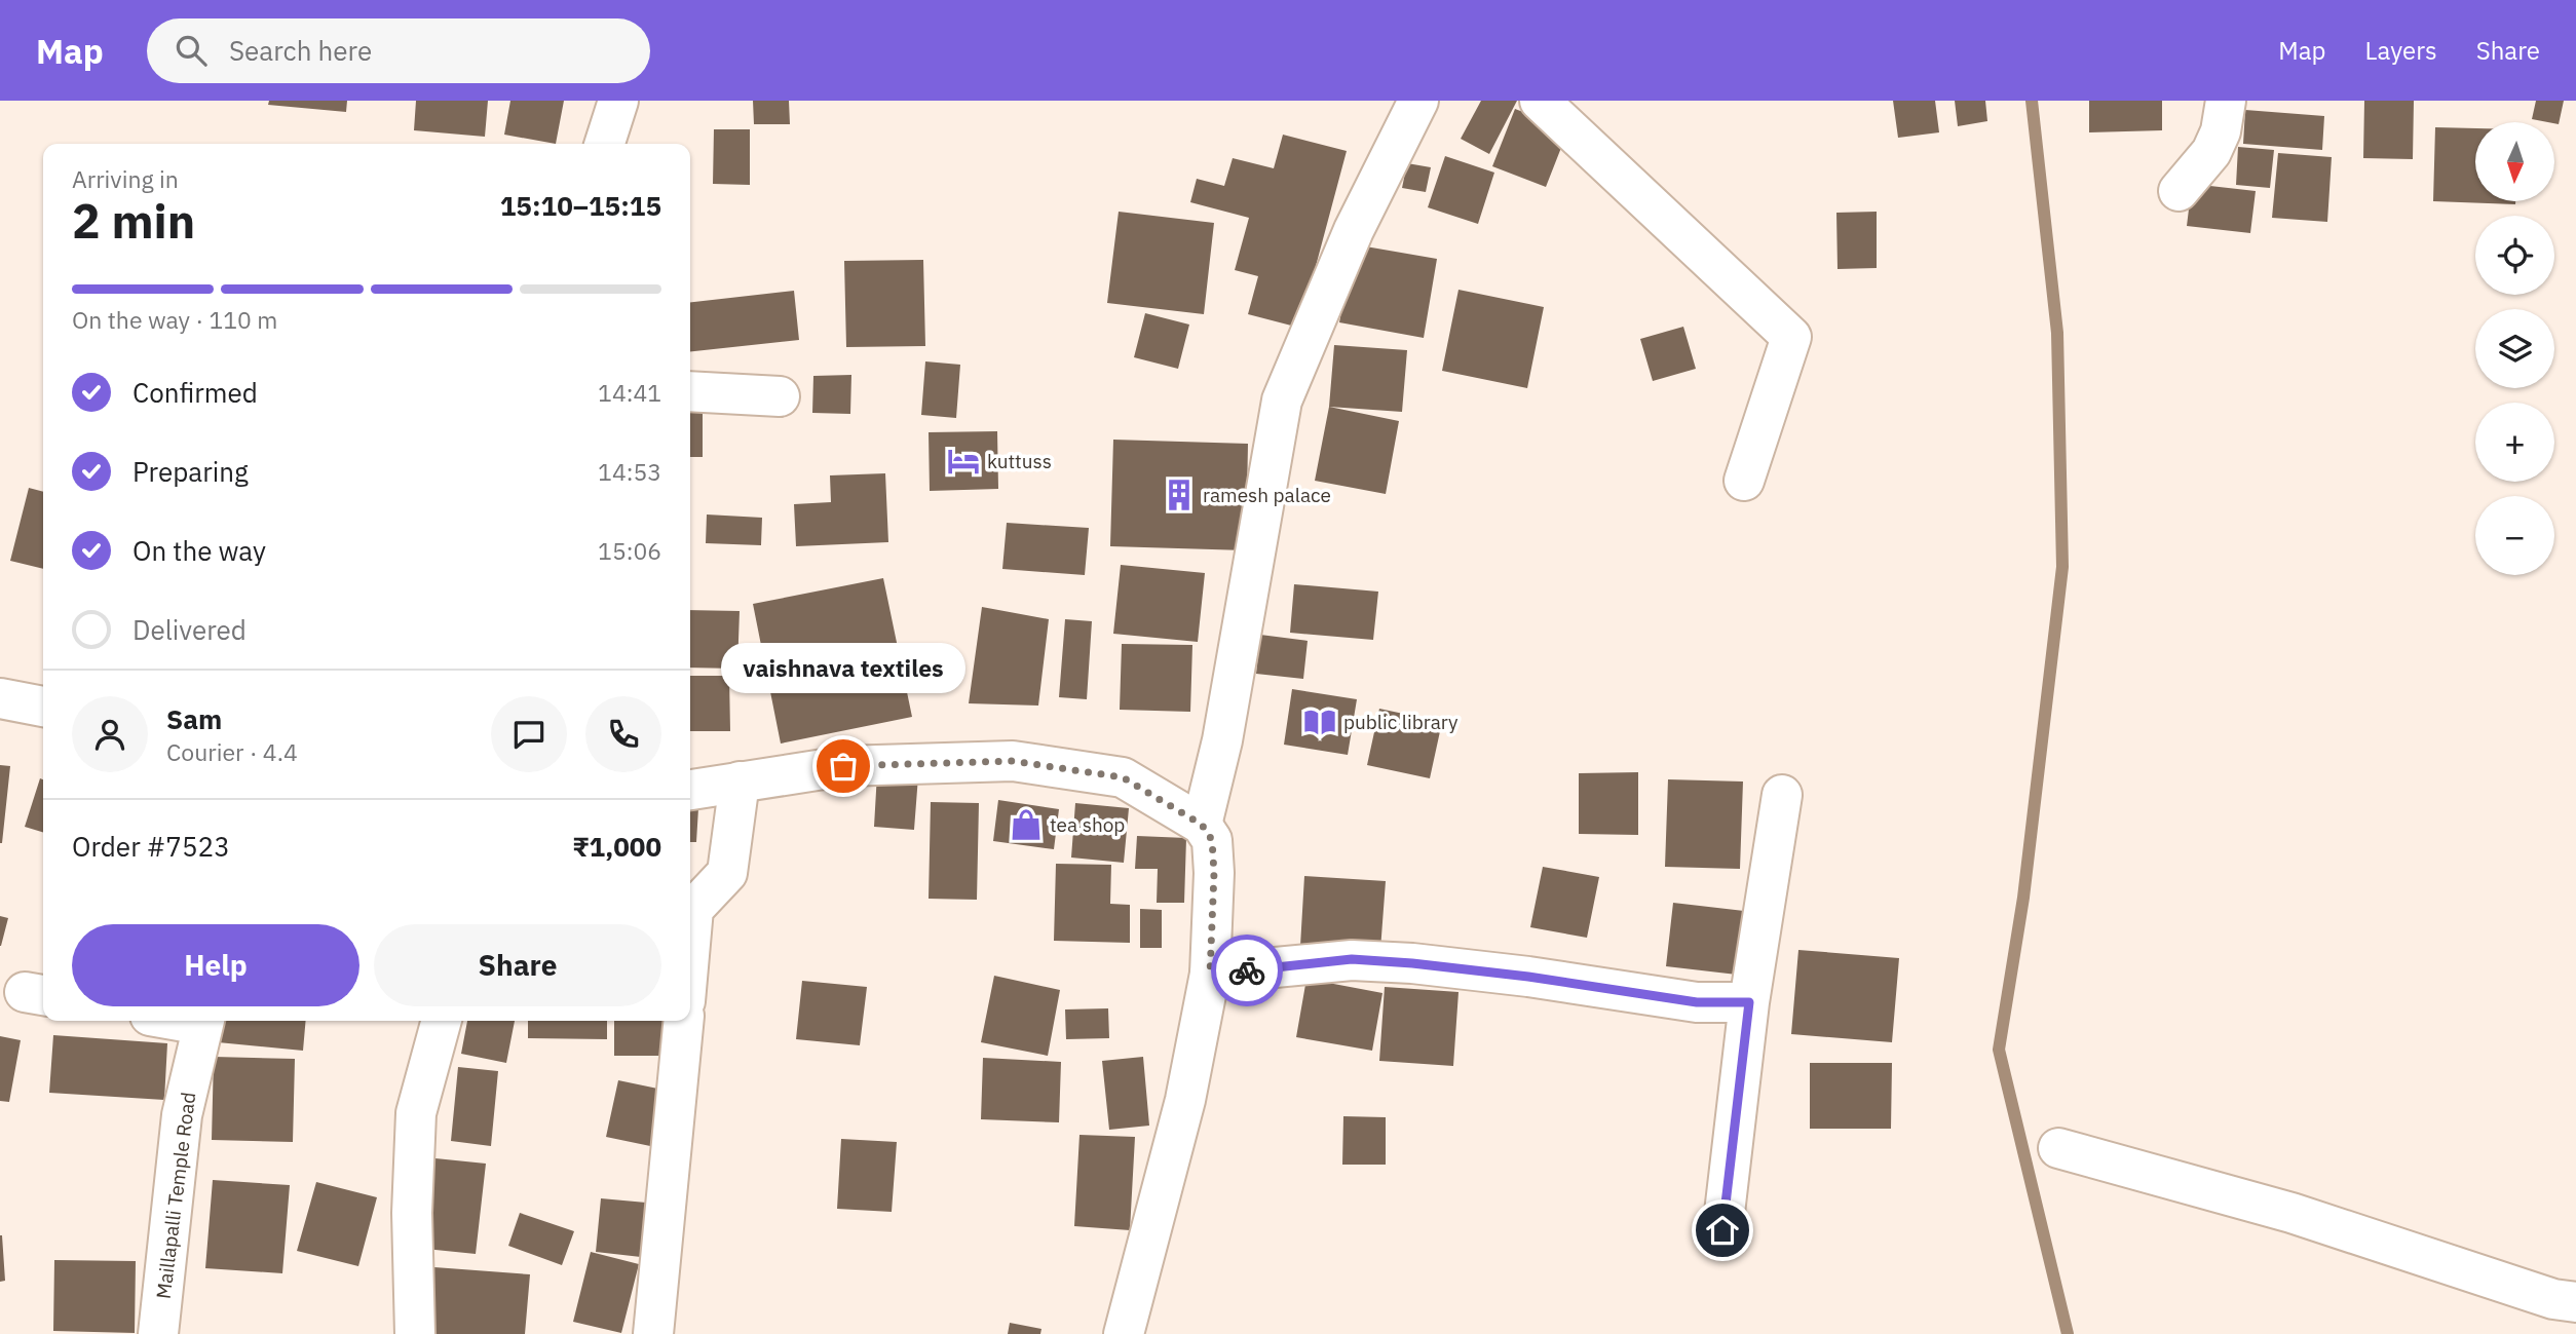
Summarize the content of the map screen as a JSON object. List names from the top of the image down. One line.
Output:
{"streets":{"street":["Maillapalli Temple Road"]},"places":{"hotel":["kuttuss"],"building":["ramesh palace"],"library":["public library"],"other":["vaishnava textiles"],"shop":["tea shop"]},"north":"bottom","page":{"header":"Map","search":"Search here","nav":["Map","Layers","Share"],"map_buttons":["+","−"],"heading":["2 min","Arriving in","15:10–15:15"],"panel":["Sam","Courier · 4.4","Order #7523","₹1,000"],"bar":"On the way · 110 m","list":[["Confirmed","14:41"],["Preparing","14:53"],["On the way","15:06"],"Delivered"],"bubble":"vaishnava textiles","buttons":["Help","Share"]}}
